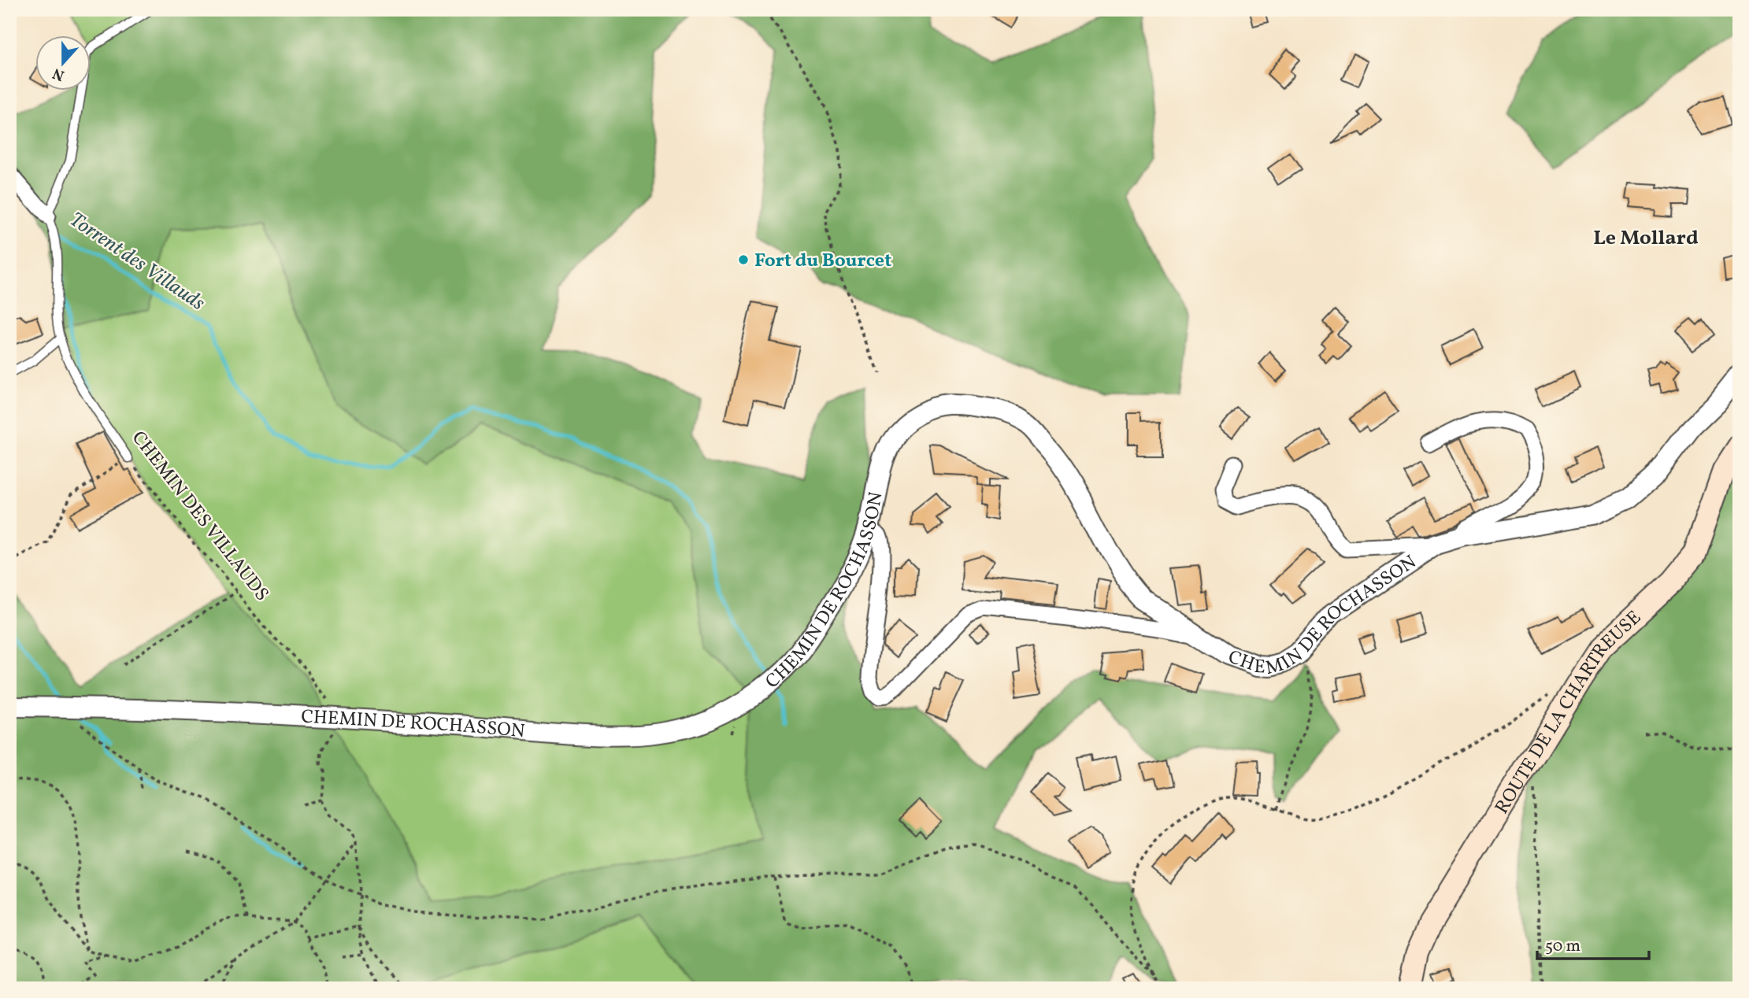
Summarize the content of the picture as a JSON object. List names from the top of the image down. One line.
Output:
{"streets":{"main road":["ROUTE DE LA CHARTREUSE"],"street":["CHEMIN DES VILLAUDS","CHEMIN DE ROCHASSON"]},"crossings":[["CHEMIN DES VILLAUDS","CHEMIN DE ROCHASSON"]],"districts":["Le Mollard"],"water":["Torrent des Villauds"],"places":["Fort du Bourcet"],"scale_bar":"50 m","north":"bottom"}
